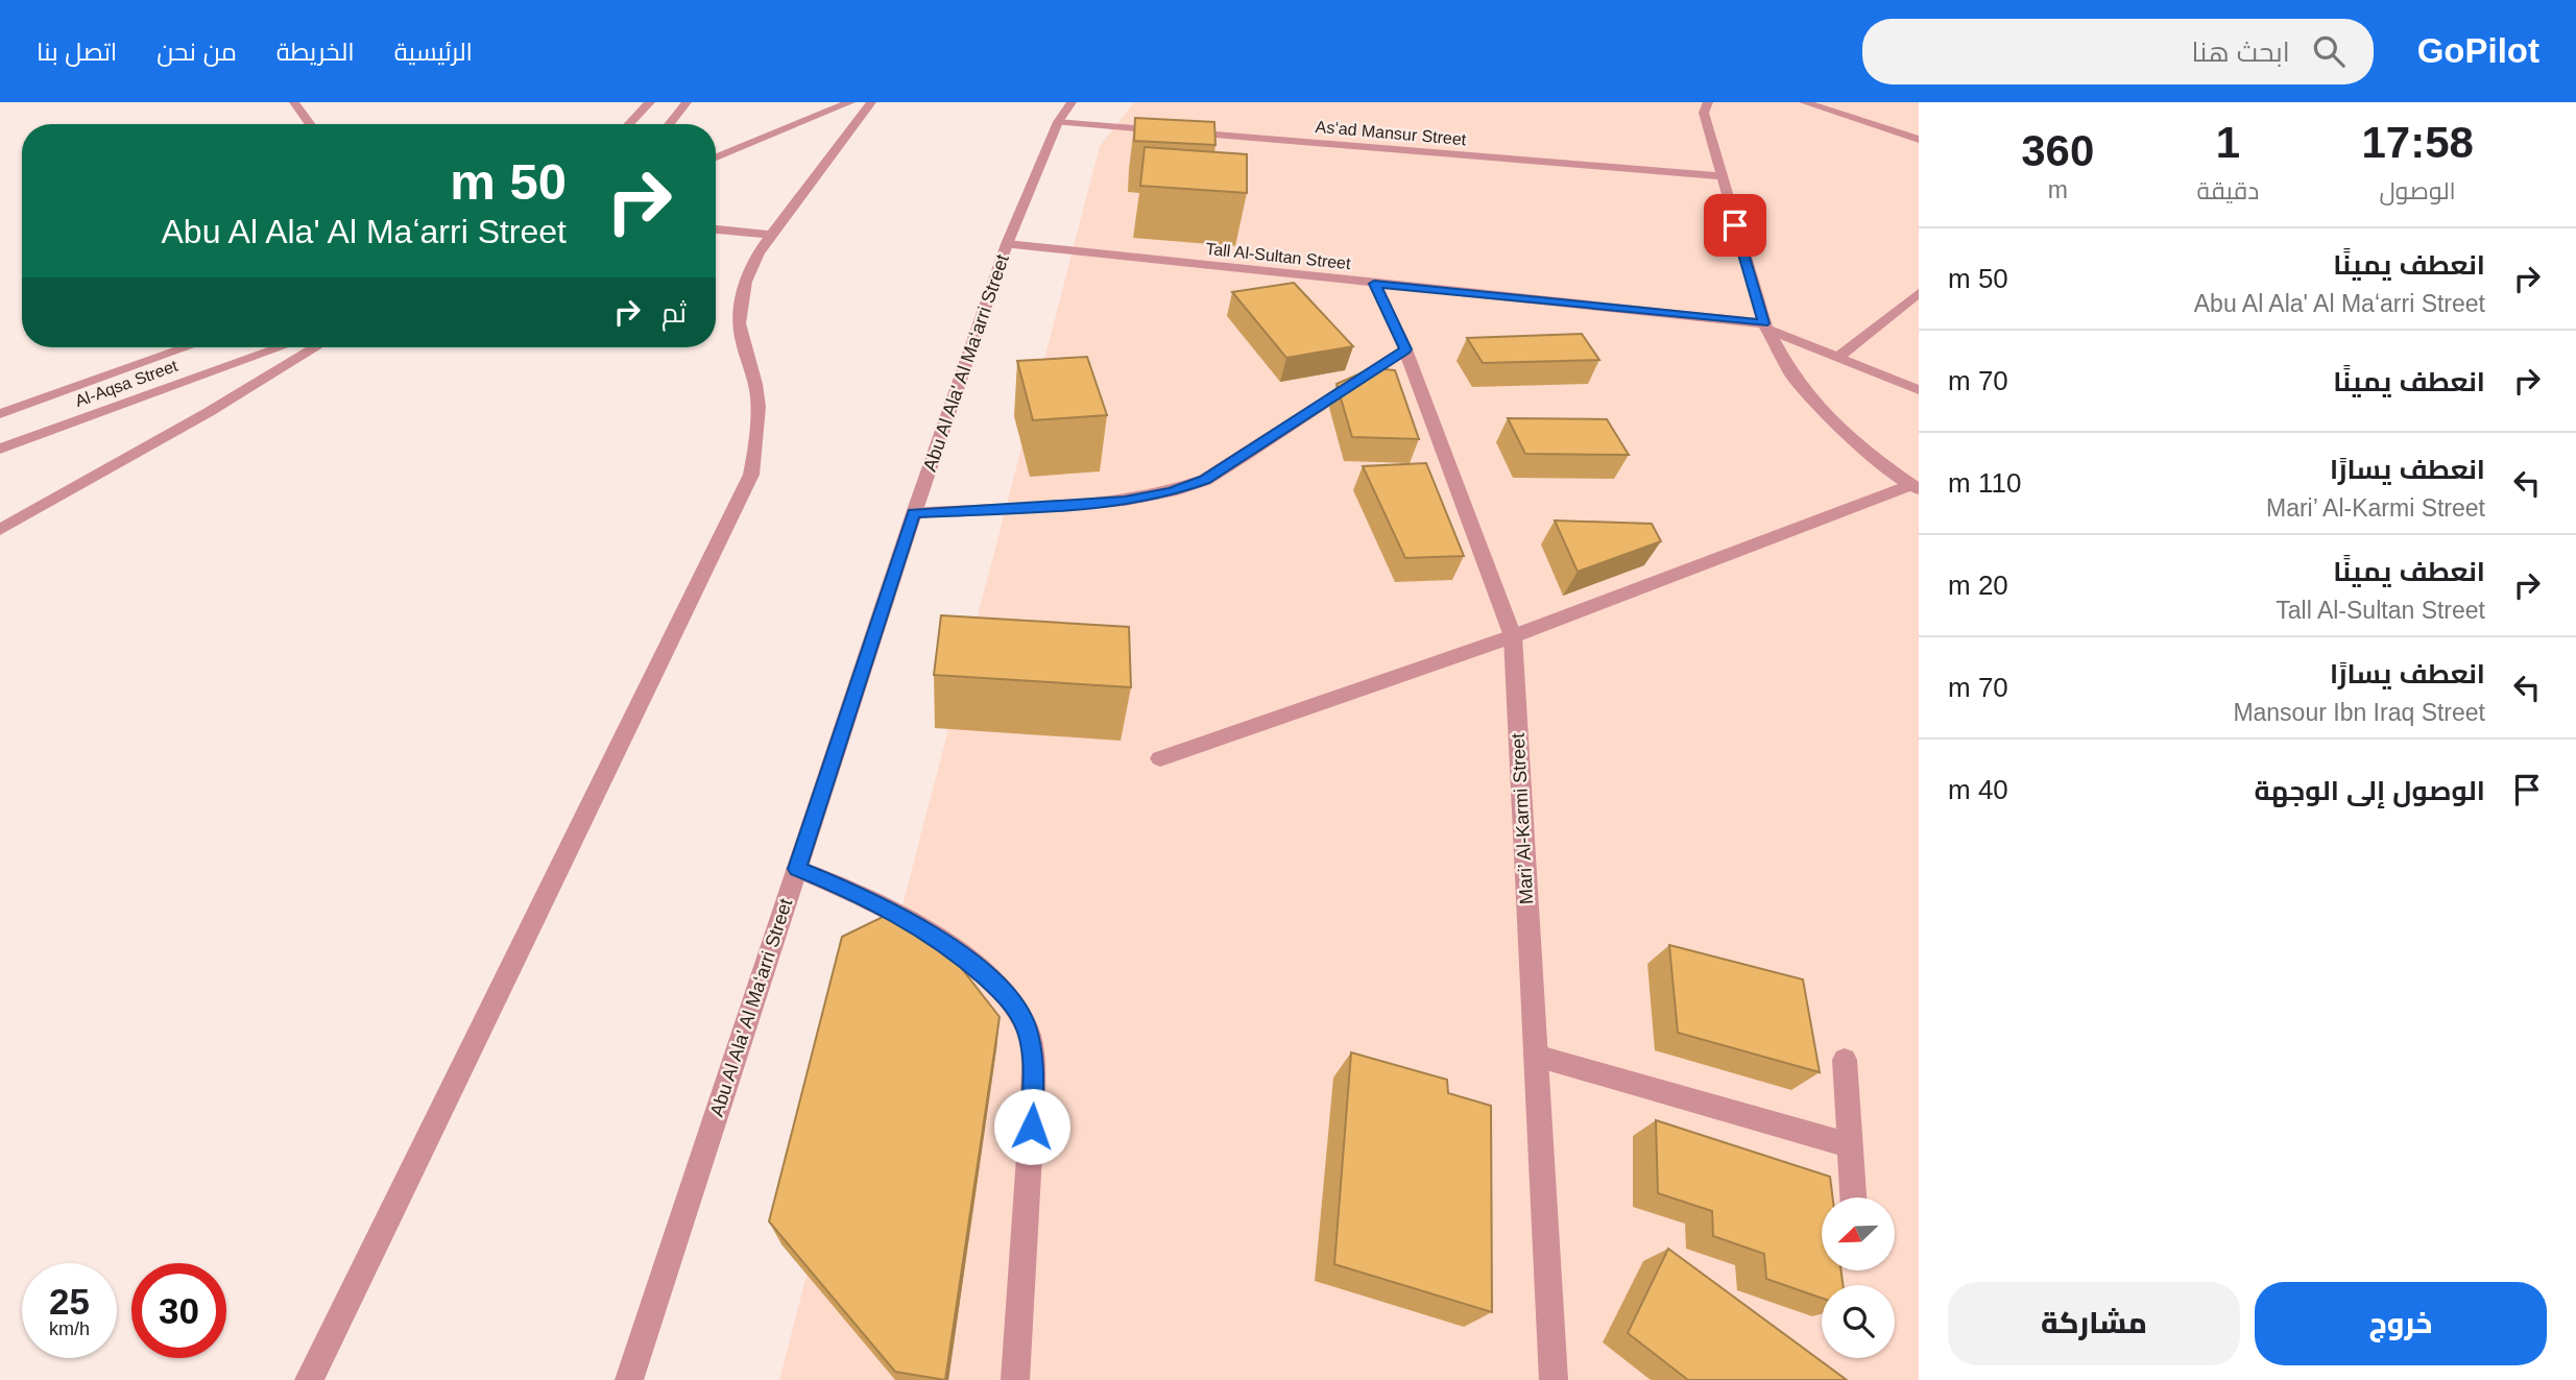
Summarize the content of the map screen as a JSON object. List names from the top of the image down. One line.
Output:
{"streets":{"street":["Asʻad Mansur Street","Tall Al-Sultan Street","Abu Al Ala' Al Maʻarri Street","Al-Aqsa Street","Mari’ Al-Karmi Street"]},"crossings":[["Asʻad Mansur Street","Abu Al Ala' Al Maʻarri Street"],["Tall Al-Sultan Street","Abu Al Ala' Al Maʻarri Street"],["Tall Al-Sultan Street","Mari’ Al-Karmi Street"]],"north":"bottom left","page":{"header":"GoPilot","search":"ابحث هنا","nav":["الرئيسية","الخريطة","من نحن","اتصل بنا"],"eta":["17:58","الوصول","1","دقيقة","360","m"],"turn":["50 m","Abu Al Ala' Al Maʻarri Street"],"list":[{"name":"انعطف يمينًا","note":"Abu Al Ala' Al Maʻarri Street","value":"50 m"},{"name":"انعطف يمينًا","value":"70 m"},{"name":"انعطف يسارًا","note":"Mari’ Al-Karmi Street","value":"110 m"},{"name":"انعطف يمينًا","note":"Tall Al-Sultan Street","value":"20 m"},{"name":"انعطف يسارًا","note":"Mansour Ibn Iraq Street","value":"70 m"},{"name":"الوصول إلى الوجهة","value":"40 m"}],"then":"ثم","speed":"25 km/h","limit":"30","buttons":["خروج","مشاركة"]}}
